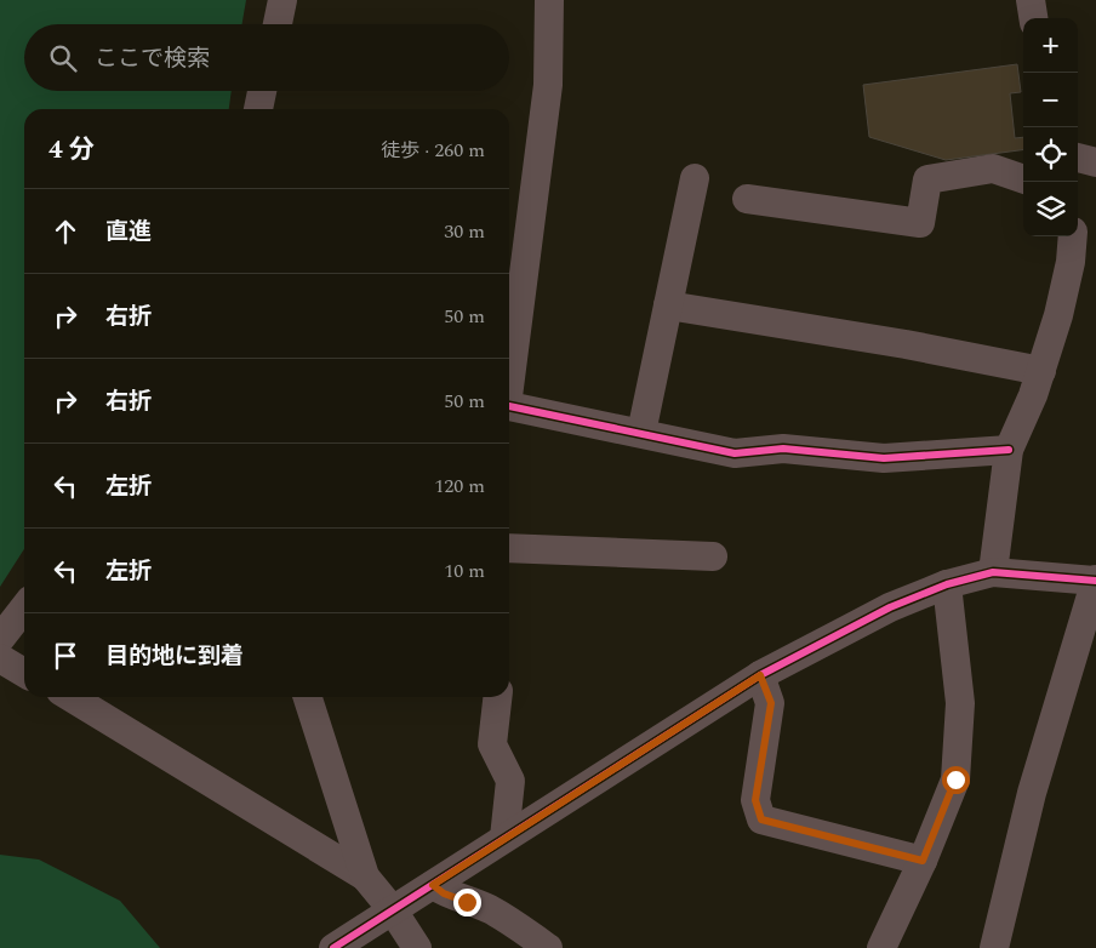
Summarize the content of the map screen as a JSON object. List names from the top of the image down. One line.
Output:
{"page":{"map_buttons":["+","−"],"search":"ここで検索","heading":["4 分","徒歩 · 260 m"],"list":[["直進","30 m"],["右折","50 m"],["右折","50 m"],["左折","120 m"],["左折","10 m"],"目的地に到着"]}}
